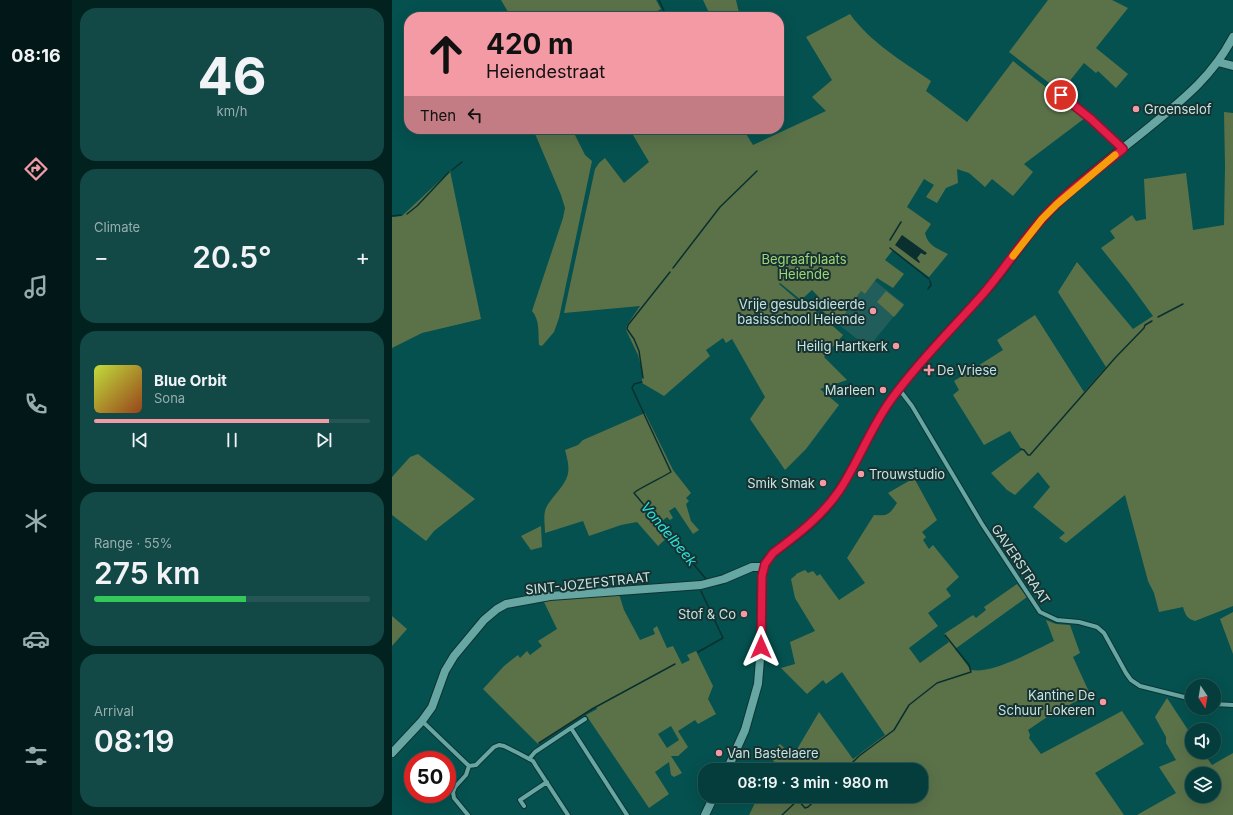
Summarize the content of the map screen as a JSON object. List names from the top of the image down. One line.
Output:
{"streets":{"main road":["SINT-JOZEFSTRAAT"],"street":["GAVERSTRAAT"]},"water":["Vondelbeek"],"parks":["Begraafplaats Heiende"],"places":{"other":["Groenselof","Vrije gesubsidieerde basisschool Heiende","Heilig Hartkerk","Marleen","Trouwstudio","Smik Smak","Stof & Co","Kantine De Schuur Lokeren","Van Bastelaere"],"health":["De Vriese"]},"north":"bottom","page":{"tabs":"08:16","tile":[["46","km/h"],"Climate",["Range · 55%","275 km"],["Arrival","08:19"]],"turn":["420 m","Heiendestraat"],"then":"Then","heat":["−","20.5°","+"],"song":["Blue Orbit","Sona"],"limit":"50","trip":"08:19 · 3 min · 980 m"}}
